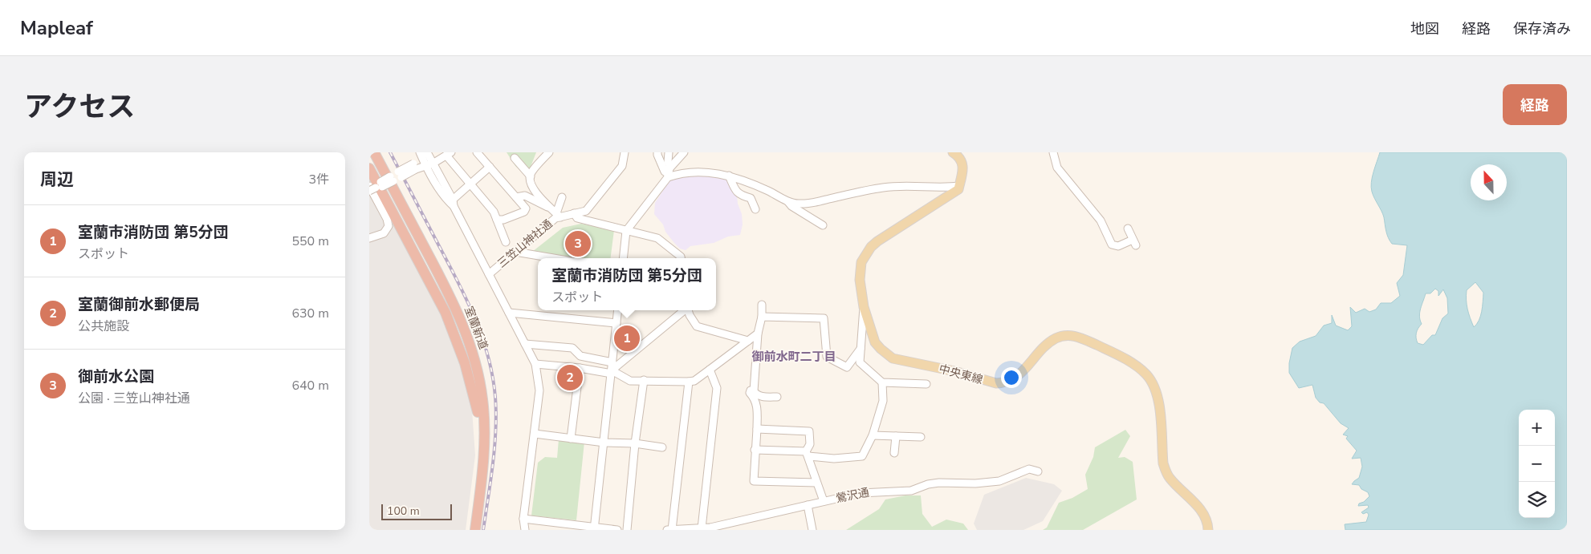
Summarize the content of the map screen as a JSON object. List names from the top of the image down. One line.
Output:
{"streets":{"highway":["室蘭新道"],"main road":["中央東線"],"street":["三笠山神社通","鶯沢通"]},"districts":["御前水町二丁目"],"scale_bar":"100 m","north":"top","page":{"header":"Mapleaf","nav":["地図","経路","保存済み"],"title":"アクセス","buttons":"経路","heading":["周辺","3件"],"list":[{"mark":"1","name":"室蘭市消防団 第5分団","note":"スポット","value":"550 m"},{"mark":"2","name":"室蘭御前水郵便局","note":"公共施設","value":"630 m"},{"mark":"3","name":"御前水公園","note":"公園 · 三笠山神社通","value":"640 m"}],"pins":["3","1","2"],"popup":["室蘭市消防団 第5分団","スポット"],"map_buttons":["+","−"],"scale":"100 m"}}
